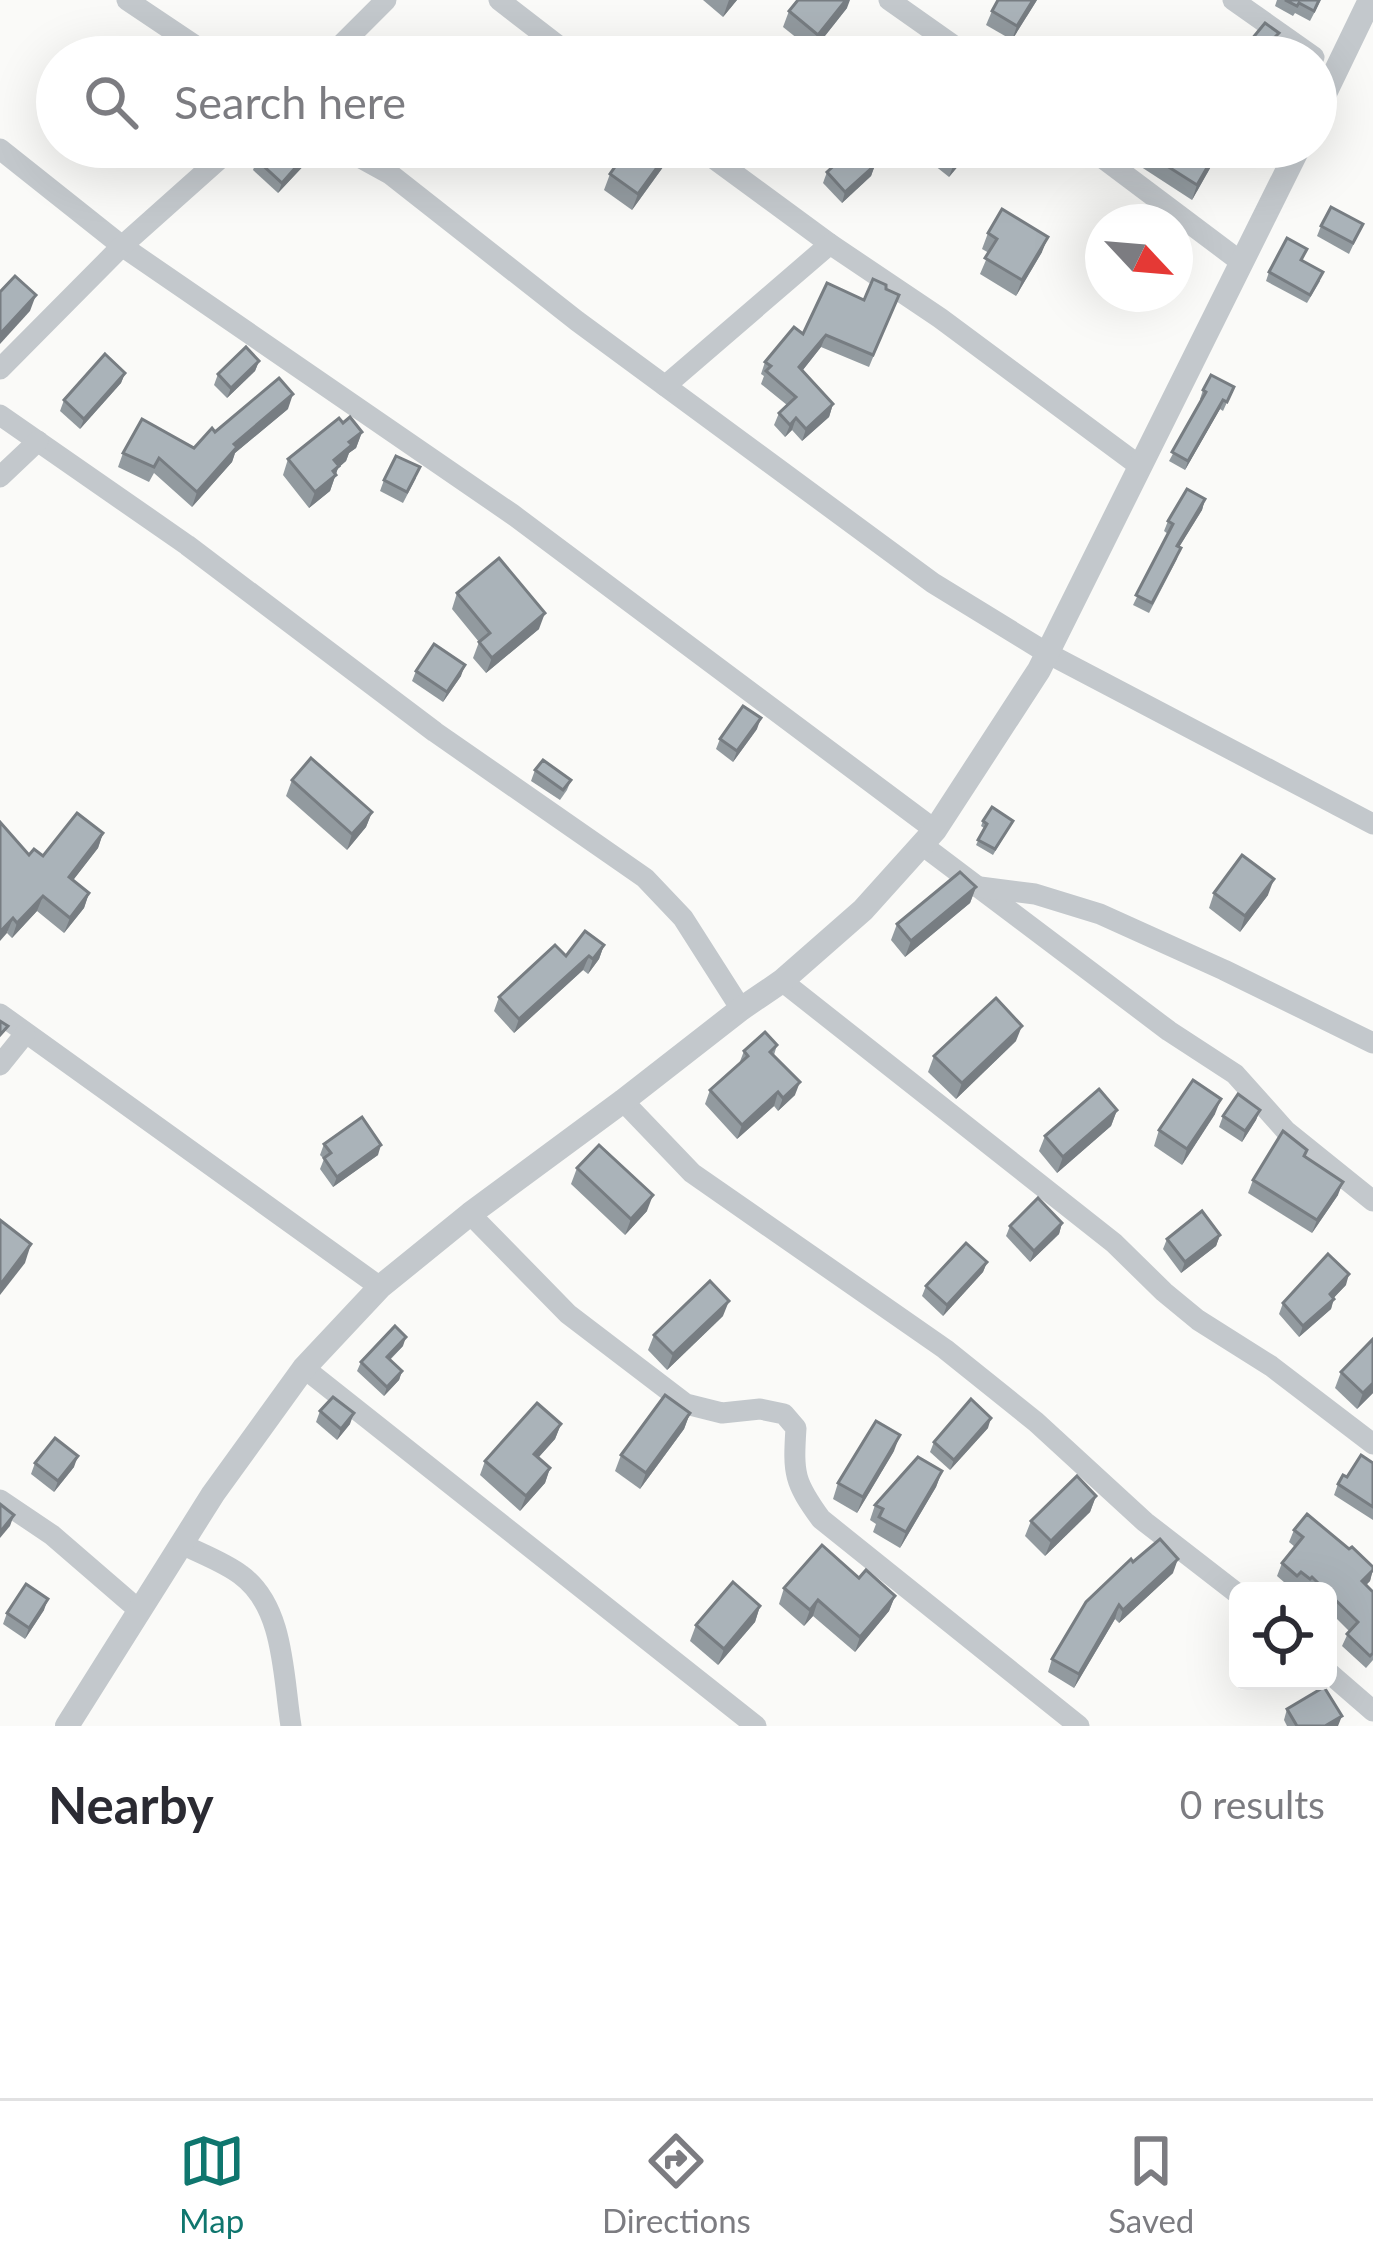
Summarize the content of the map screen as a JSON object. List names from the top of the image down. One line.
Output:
{"north":"bottom right","page":{"search":"Search here","heading":["Nearby","0 results"],"nav":["Map","Directions","Saved"]}}
